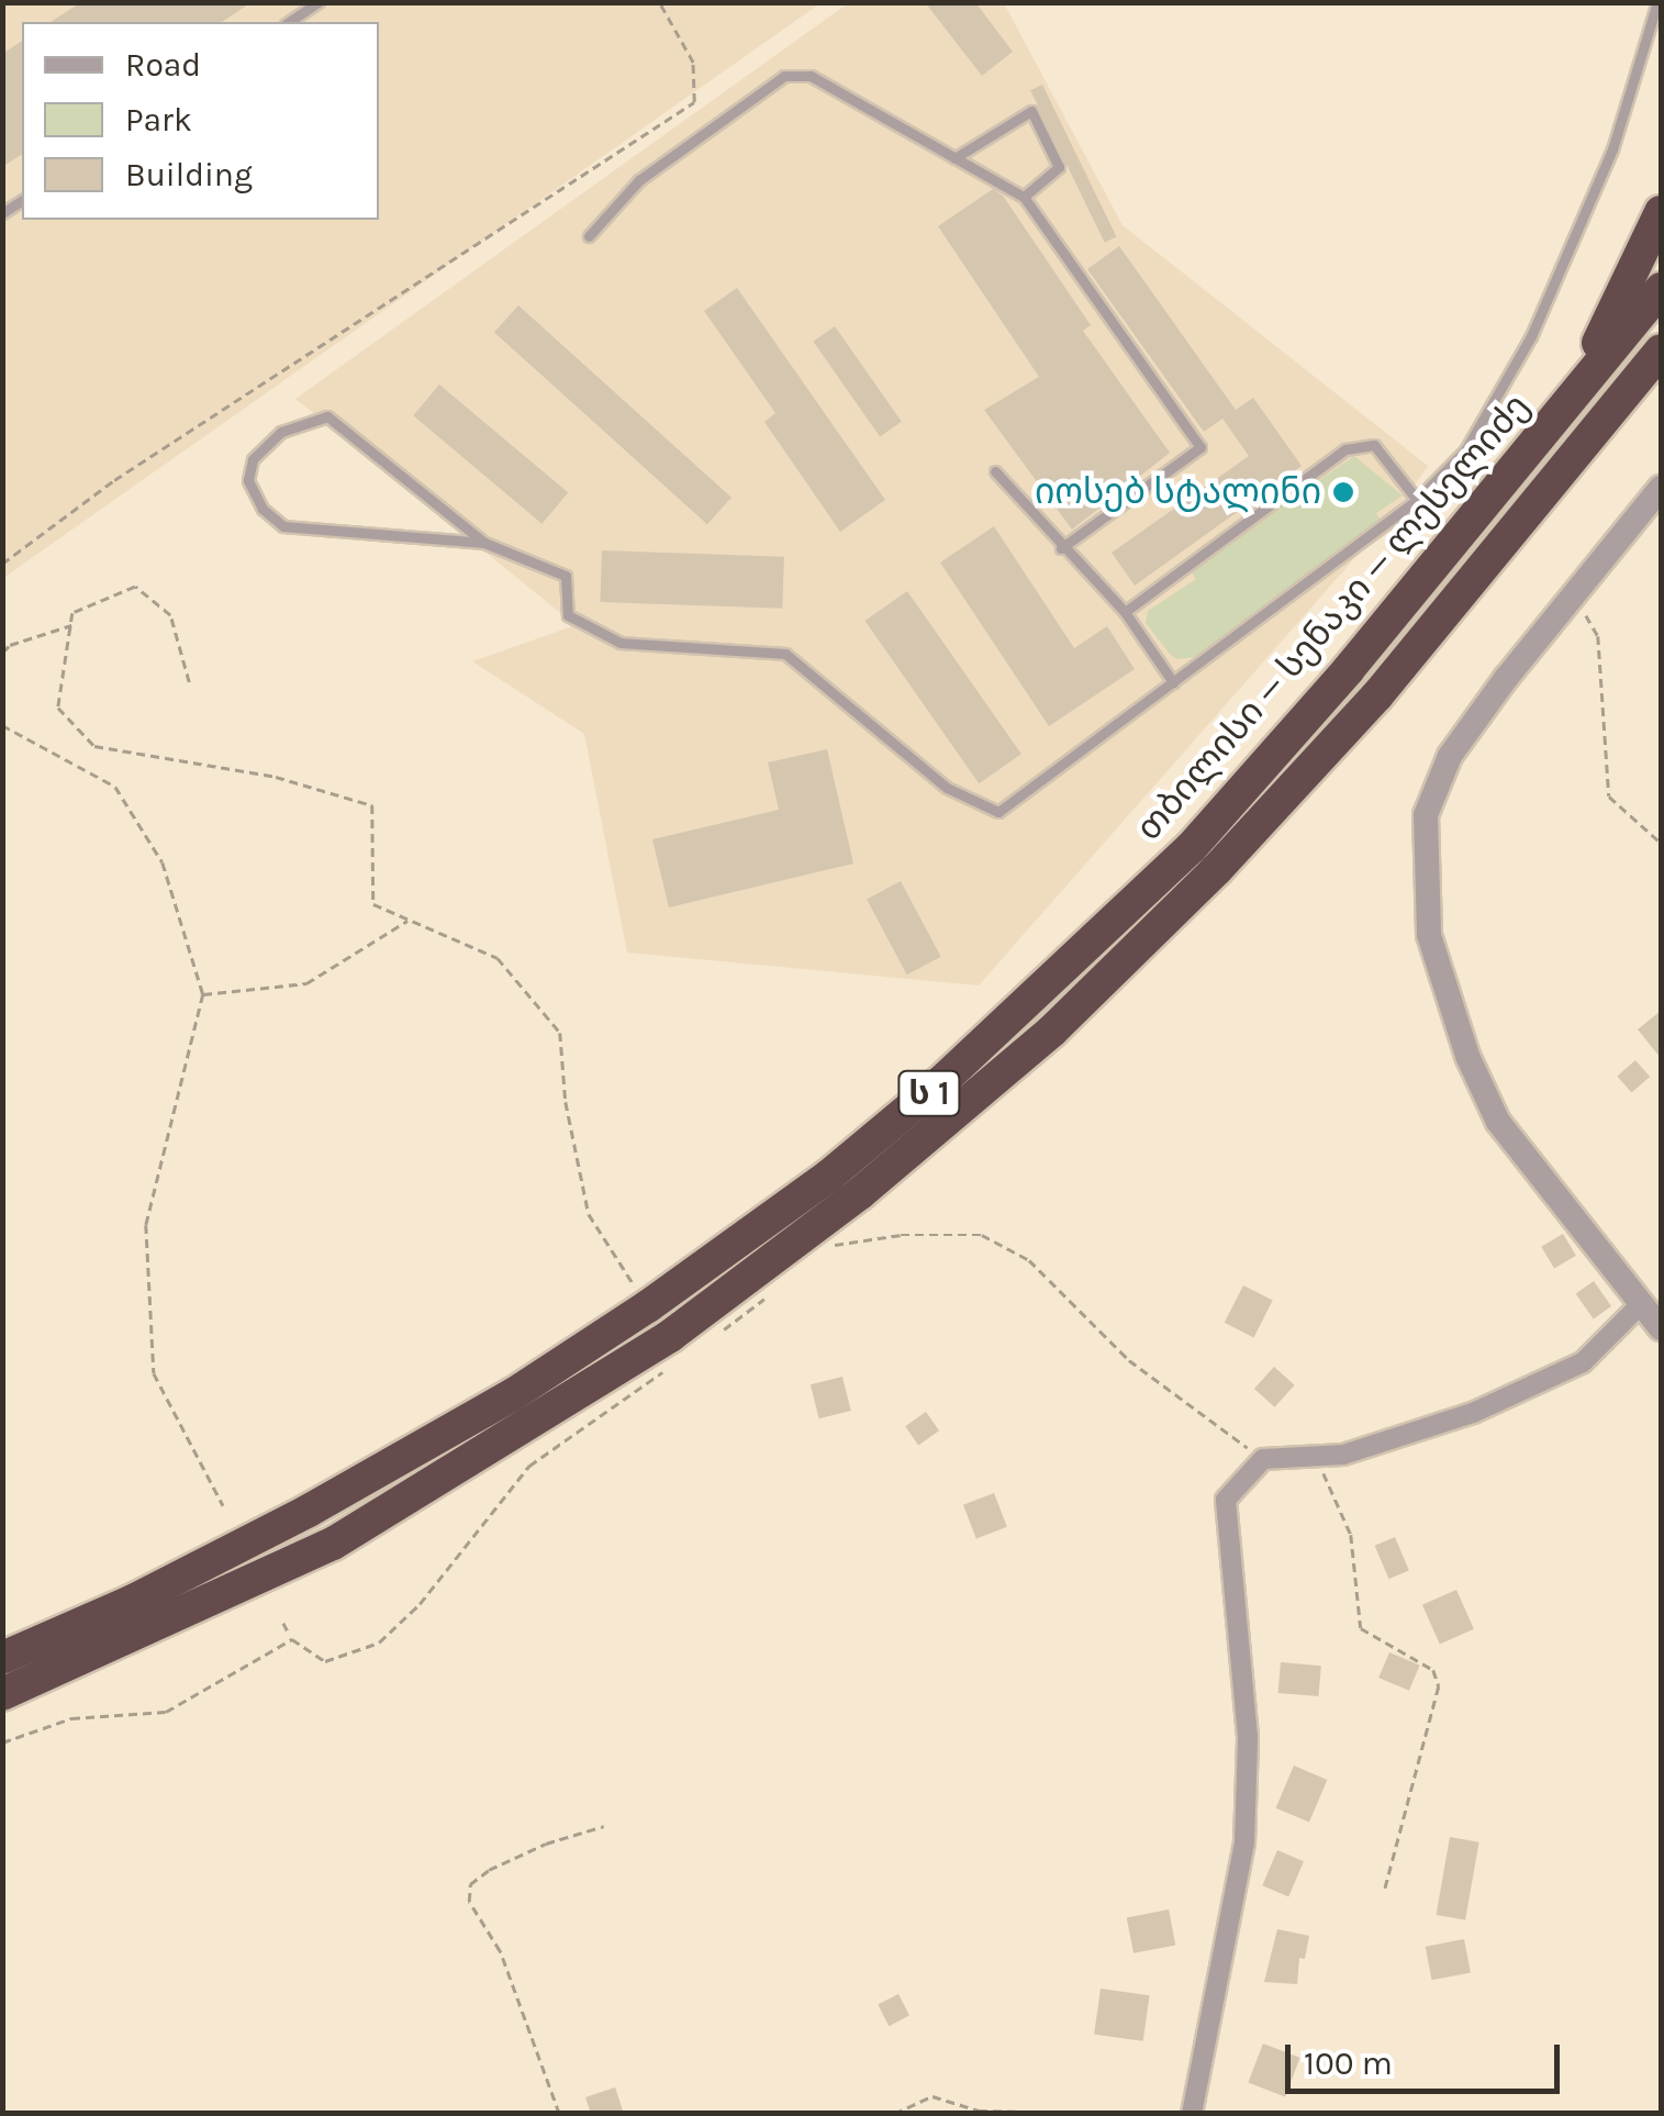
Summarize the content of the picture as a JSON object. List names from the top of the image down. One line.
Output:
{"streets":{"highway":["თბილისი — სენაკი — ლესელიძე","ს 1"]},"places":["იოსებ სტალინი"],"legend":["Road","Park","Building"],"scale_bar":"100 m"}
